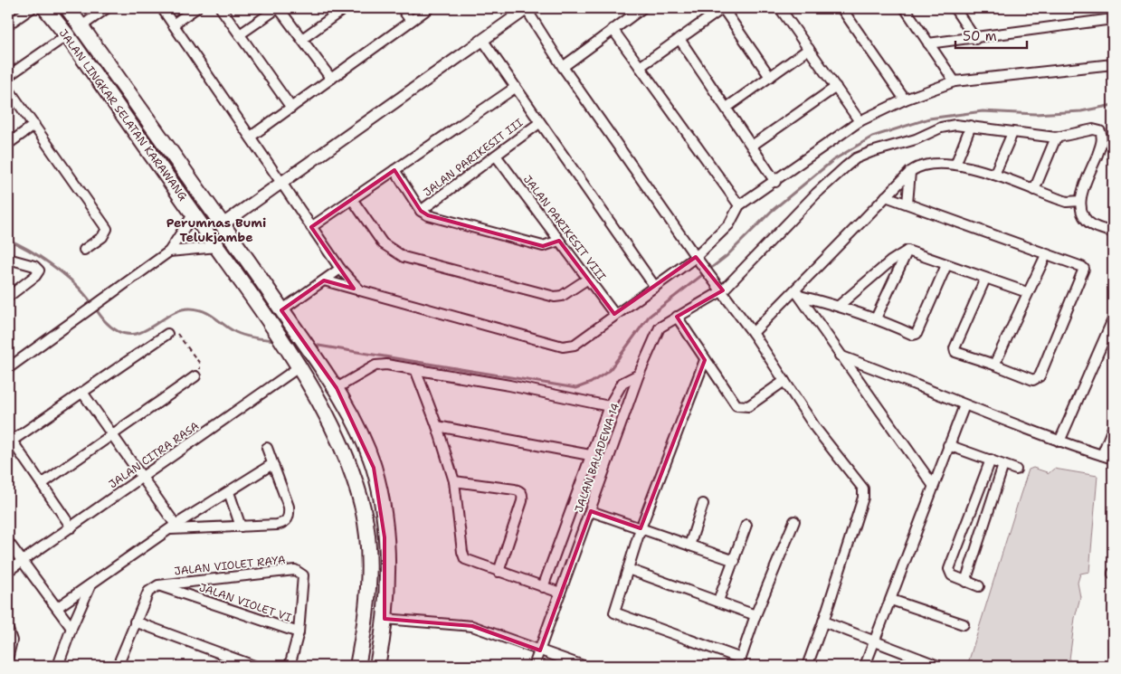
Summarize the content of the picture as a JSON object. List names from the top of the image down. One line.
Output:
{"streets":{"main road":["JALAN LINGKAR SELATAN KARAWANG"],"street":["JALAN PARIKESIT III","JALAN PARIKESIT VIII","JALAN CITRA RASA","JALAN BALADEWA 14","JALAN VIOLET RAYA","JALAN VIOLET VI"]},"crossings":[["JALAN LINGKAR SELATAN KARAWANG","JALAN CITRA RASA"],["JALAN PARIKESIT III","JALAN PARIKESIT VIII"],["JALAN VIOLET RAYA","JALAN VIOLET VI"]],"districts":["Perumnas Bumi Telukjambe"],"scale_bar":"50 m"}
